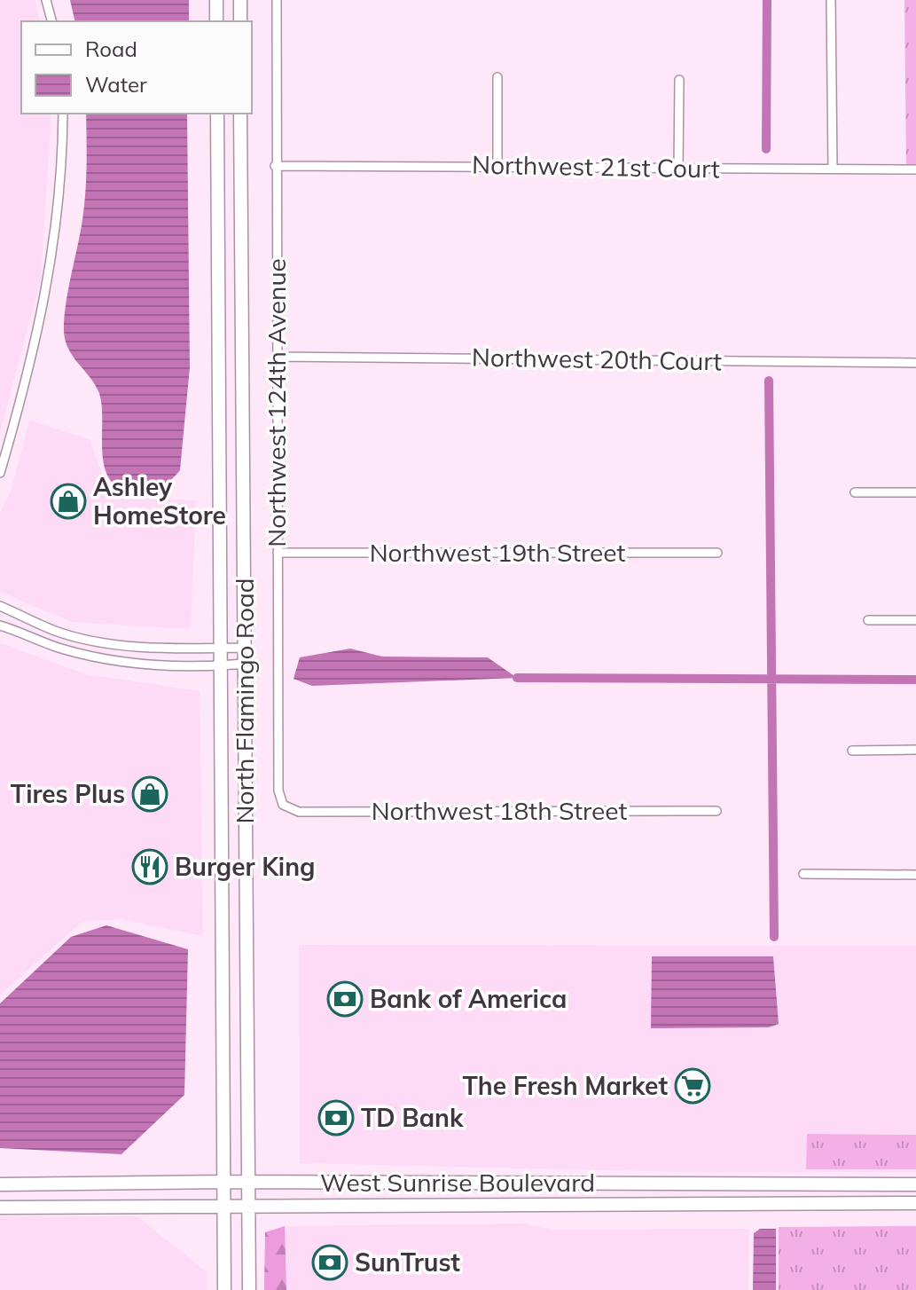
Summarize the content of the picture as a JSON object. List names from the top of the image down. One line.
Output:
{"streets":{"highway":["North Flamingo Road","West Sunrise Boulevard"],"street":["Northwest 21st Court","Northwest 20th Court","Northwest 124th Avenue","Northwest 19th Street","Northwest 18th Street"]},"crossings":[["Northwest 21st Court","Northwest 124th Avenue"],["Northwest 20th Court","Northwest 124th Avenue"],["Northwest 124th Avenue","Northwest 19th Street"],["Northwest 124th Avenue","Northwest 18th Street"],["North Flamingo Road","West Sunrise Boulevard"]],"places":{"shop":["Ashley HomeStore","Tires Plus"],"restaurant":["Burger King"],"bank":["Bank of America","TD Bank","SunTrust"],"supermarket":["The Fresh Market"]},"legend":["Road","Water"]}
